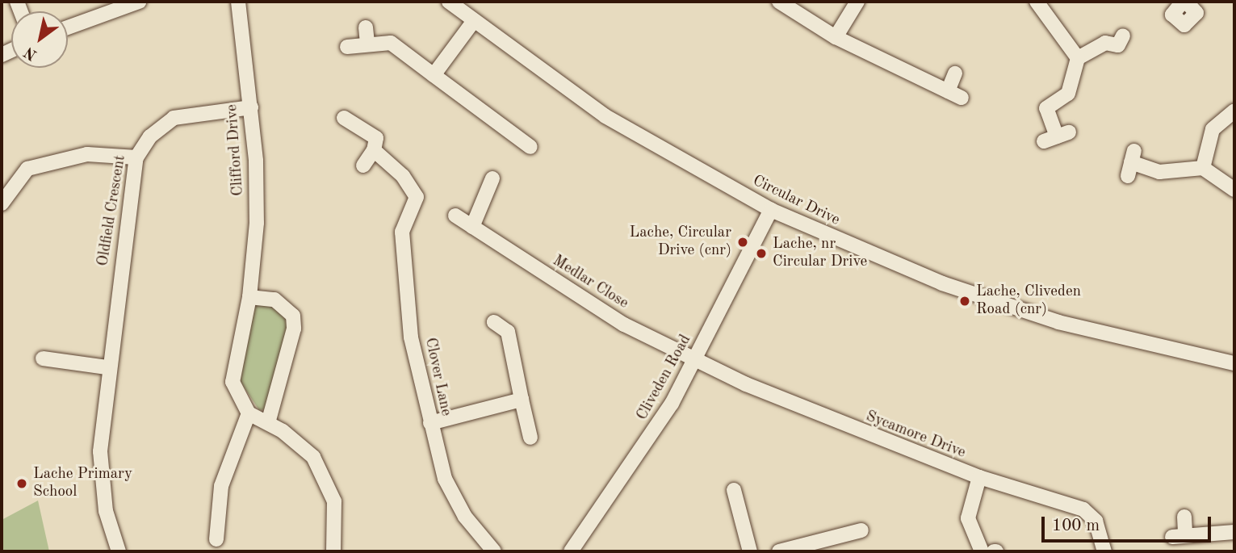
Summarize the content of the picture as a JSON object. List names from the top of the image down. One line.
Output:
{"streets":{"street":["Clifford Drive","Circular Drive","Oldfield Crescent","Medlar Close","Clover Lane","Cliveden Road","Sycamore Drive"]},"crossings":[["Clifford Drive","Oldfield Crescent"],["Circular Drive","Cliveden Road"],["Medlar Close","Cliveden Road"],["Medlar Close","Sycamore Drive"],["Cliveden Road","Sycamore Drive"]],"places":["Lache, Circular Drive (cnr)","Lache, nr Circular Drive","Lache, Cliveden Road (cnr)","Lache Primary School"],"scale_bar":"100 m","north":"bottom left"}
